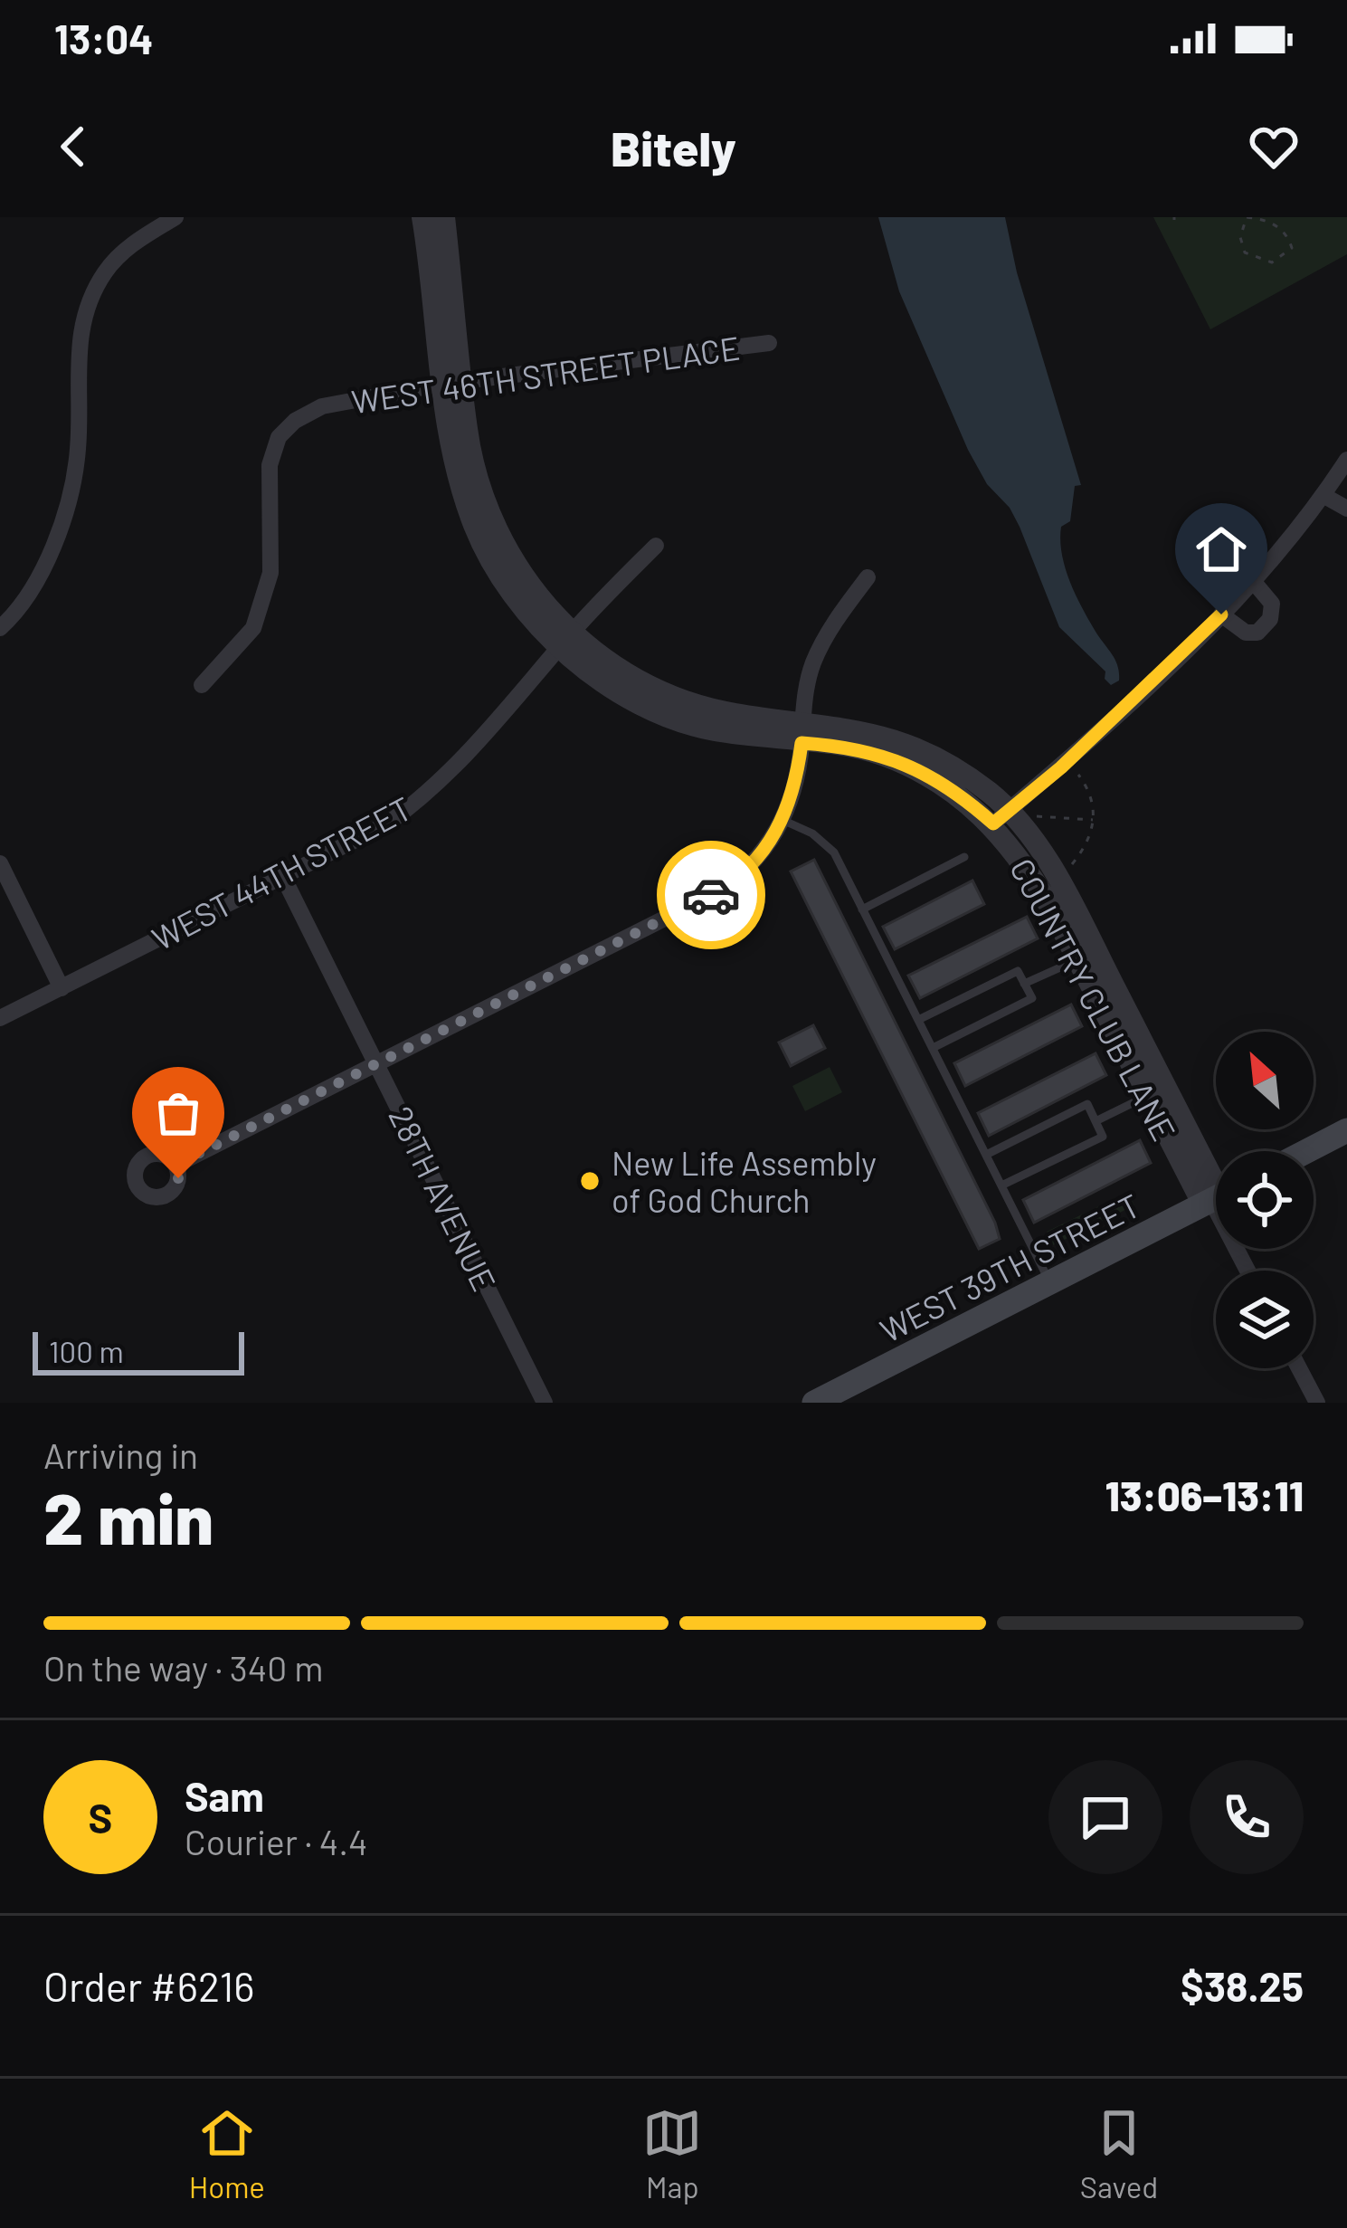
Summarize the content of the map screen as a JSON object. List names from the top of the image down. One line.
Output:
{"streets":{"main road":["WEST 39TH STREET"],"street":["WEST 46TH STREET PLACE","WEST 44TH STREET","COUNTRY CLUB LANE","28TH AVENUE"]},"crossings":[["WEST 46TH STREET PLACE","COUNTRY CLUB LANE"],["WEST 44TH STREET","COUNTRY CLUB LANE"],["WEST 44TH STREET","28TH AVENUE"]],"places":["New Life Assembly of God Church"],"scale_bar":"100 m","north":"top left","page":{"status":"13:04","header":"Bitely","scale":"100 m","heading":["2 min","Arriving in","13:06–13:11"],"panel":["Sam","Courier · 4.4","Order #6216","$38.25"],"bar":"On the way · 340 m","round":"S","tabs":["Home","Map","Saved"]}}
